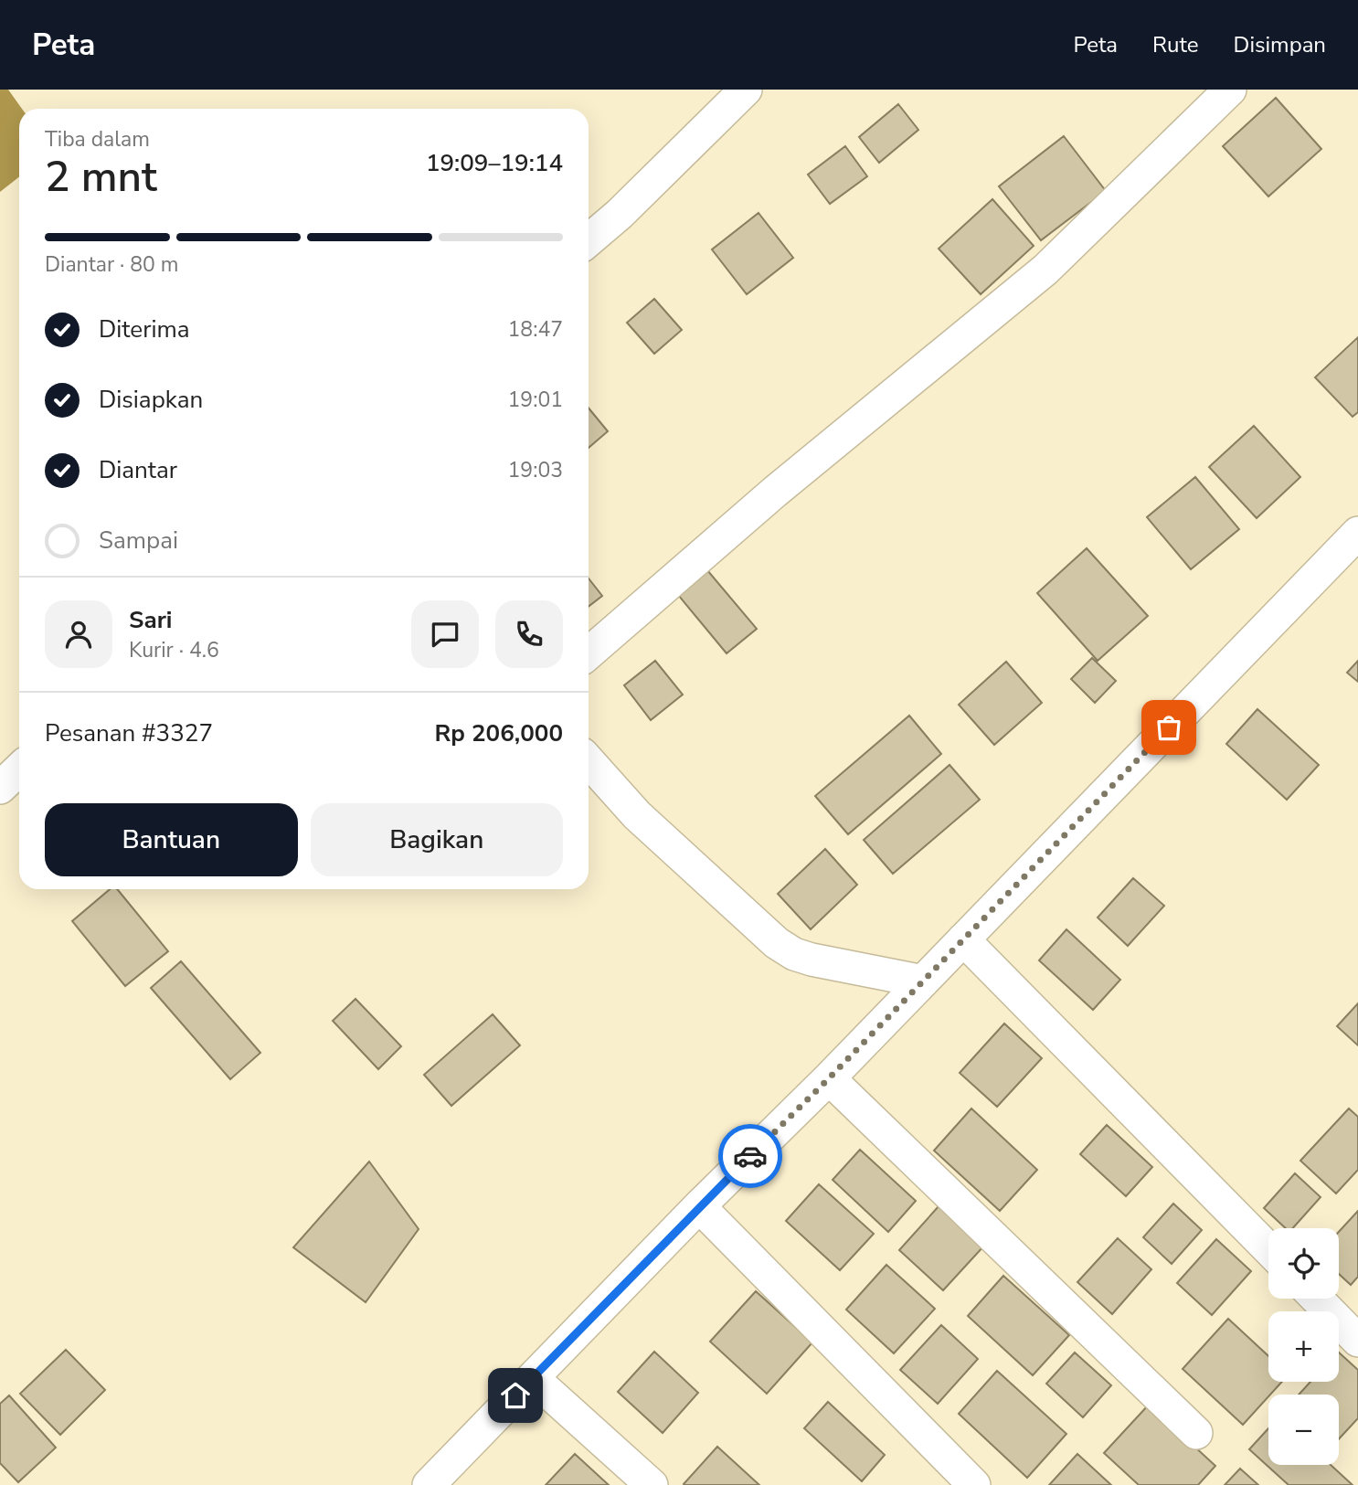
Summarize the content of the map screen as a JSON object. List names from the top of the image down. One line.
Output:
{"page":{"header":"Peta","nav":["Peta","Rute","Disimpan"],"heading":["2 mnt","Tiba dalam","19:09–19:14"],"panel":["Sari","Kurir · 4.6","Pesanan #3327","Rp 206,000"],"bar":"Diantar · 80 m","list":[["Diterima","18:47"],["Disiapkan","19:01"],["Diantar","19:03"],"Sampai"],"buttons":["Bantuan","Bagikan"],"map_buttons":["+","−"]}}
